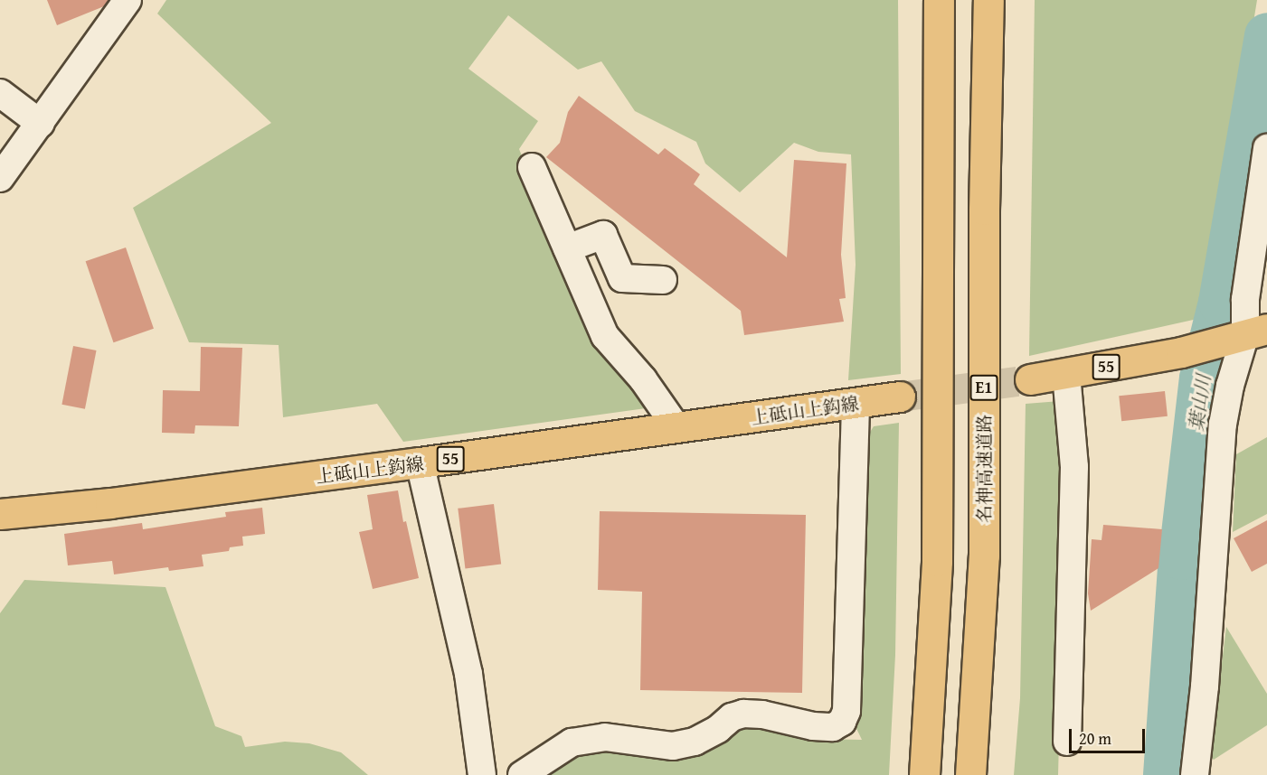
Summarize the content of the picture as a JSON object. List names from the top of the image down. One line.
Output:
{"streets":{"main road":["55","E1","上砥山上鈎線","名神高速道路"]},"water":["葉山川"],"scale_bar":"20 m"}
